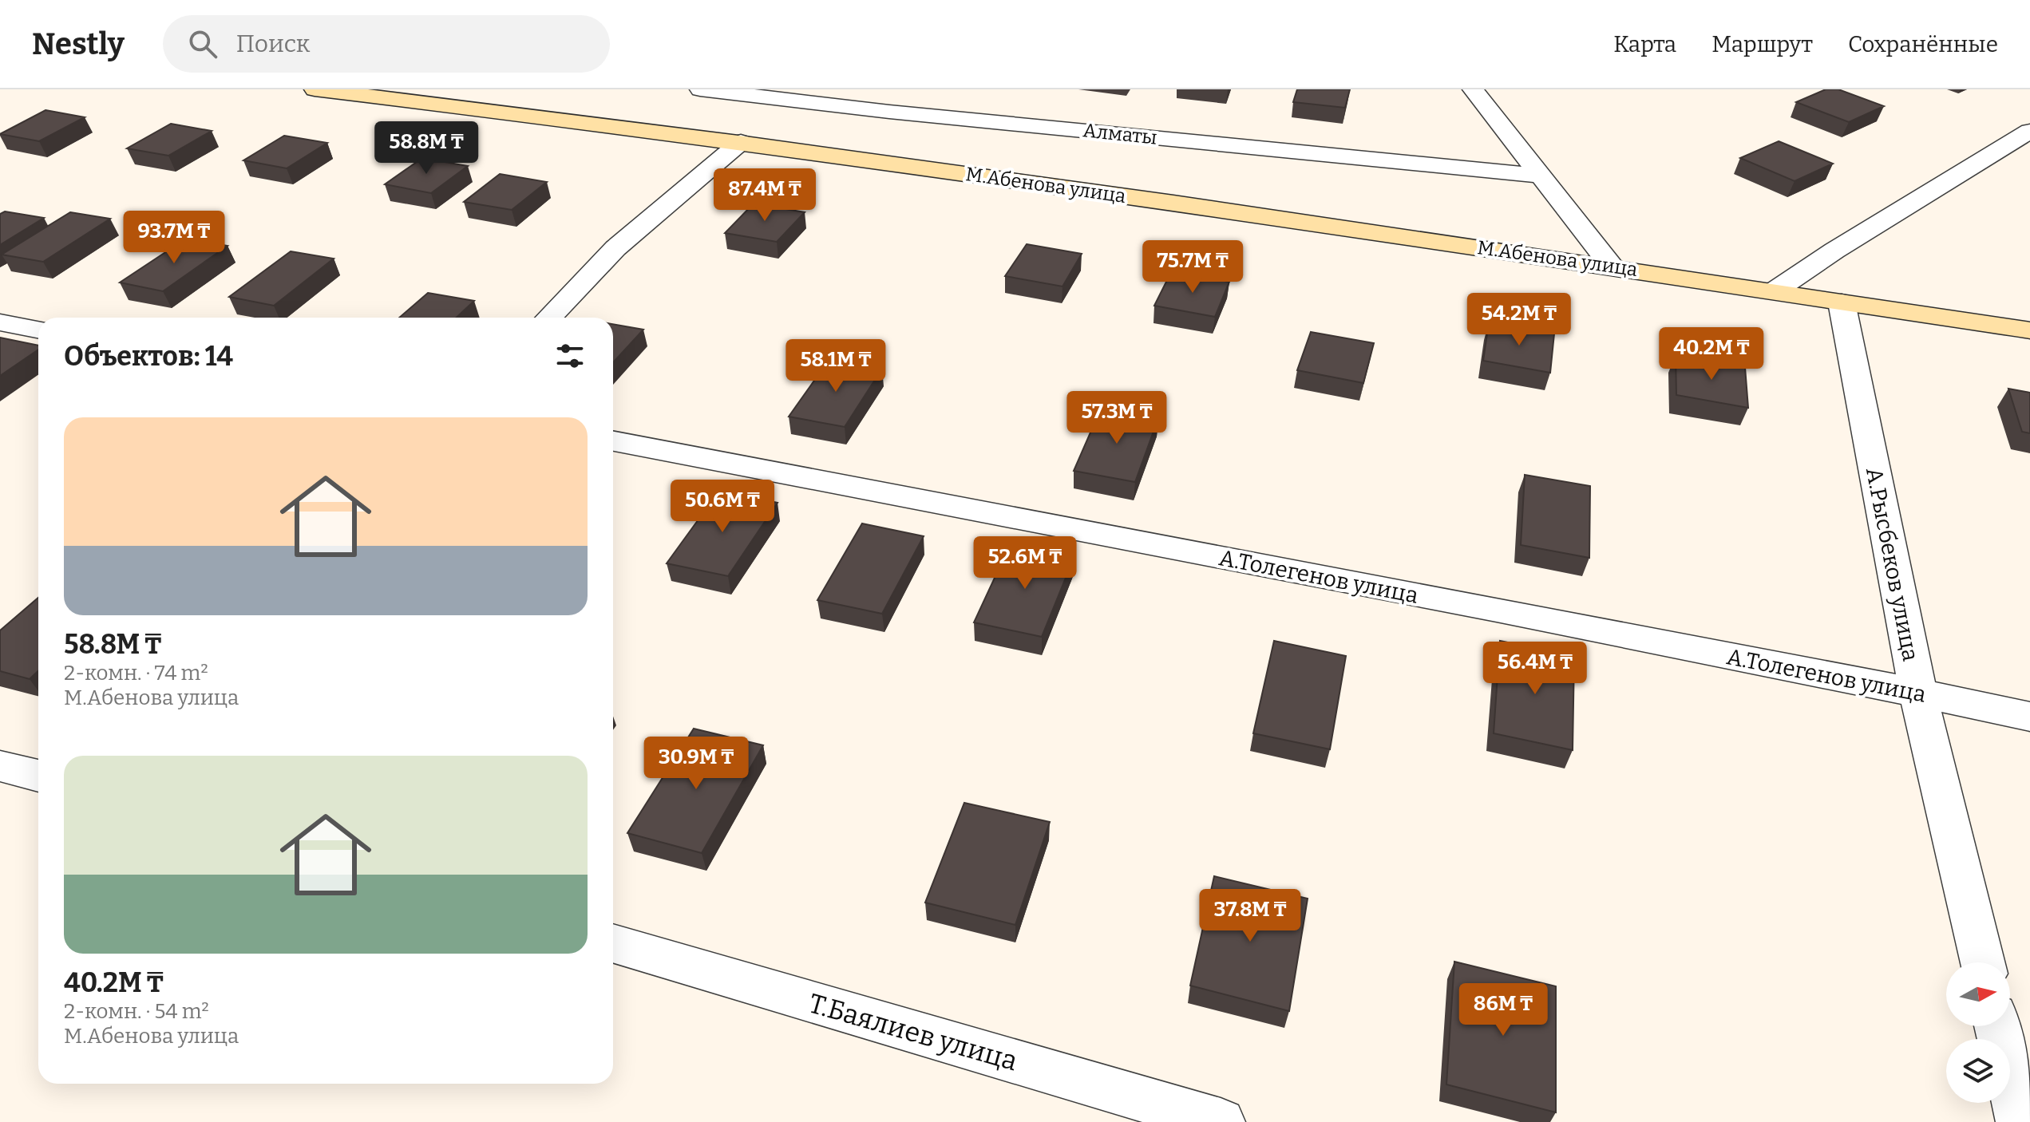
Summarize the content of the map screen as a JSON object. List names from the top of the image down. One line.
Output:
{"streets":{"main road":["М.Абенова улица"],"street":["Алматы","А.Рысбеков улица","А.Толегенов улица","Т.Баялиев улица"]},"crossings":[["М.Абенова улица","А.Рысбеков улица"],["А.Рысбеков улица","А.Толегенов улица"]],"north":"right","page":{"header":"Nestly","search":"Поиск","nav":["Карта","Маршрут","Сохранённые"],"price":["58.8M ₸","87.4M ₸","93.7M ₸","75.7M ₸","54.2M ₸","40.2M ₸","58.1M ₸","57.3M ₸","50.6M ₸","52.6M ₸","56.4M ₸","30.9M ₸","37.8M ₸","86M ₸"],"heading":"Объектов: 14","list":[{"name":"58.8M ₸","note":"2-комн. · 74 m² · М.Абенова улица"},{"name":"40.2M ₸","note":"2-комн. · 54 m² · М.Абенова улица"}]}}
